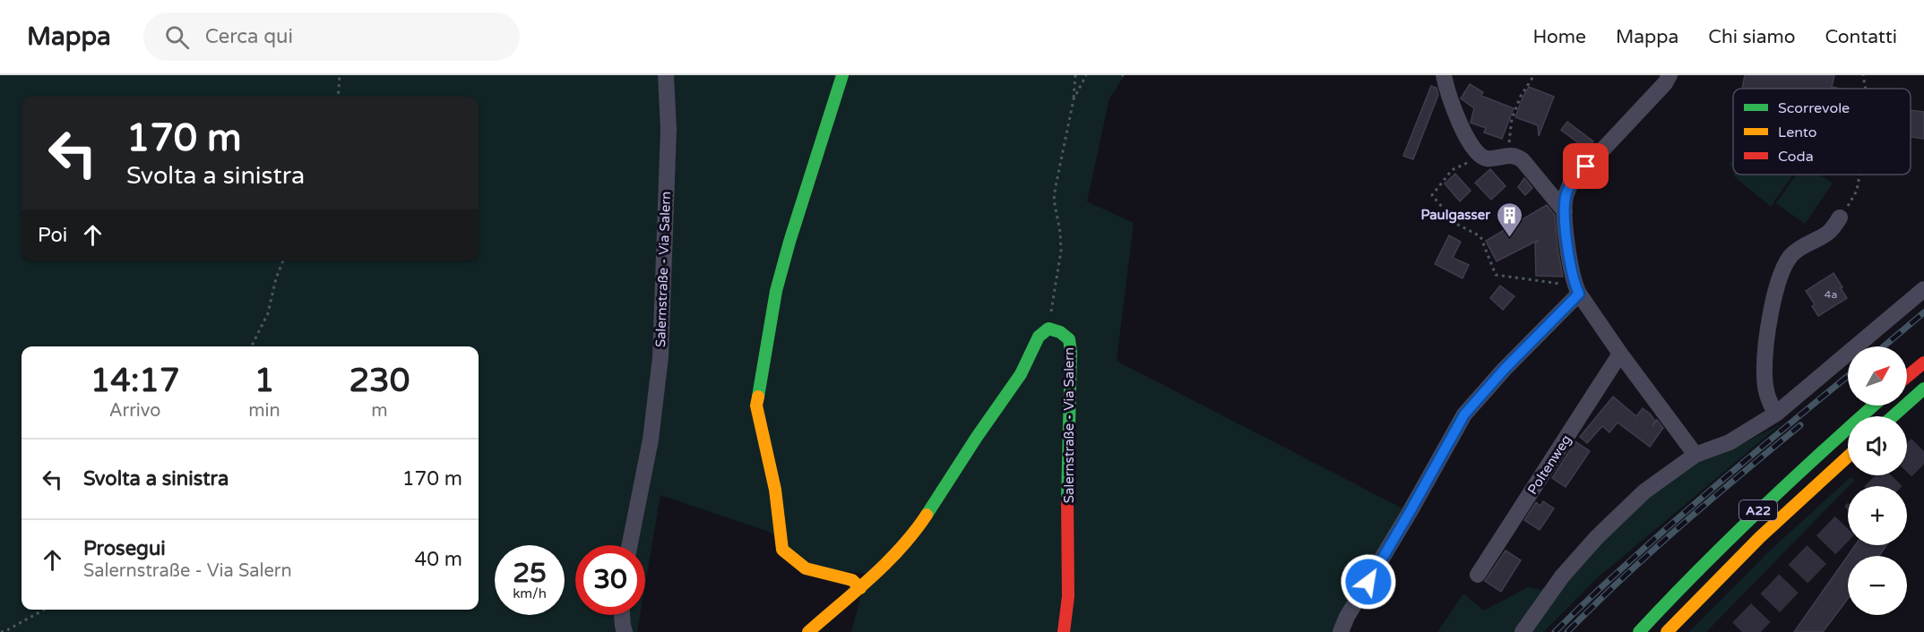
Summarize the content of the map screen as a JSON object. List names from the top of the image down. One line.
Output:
{"streets":{"main road":["Salernstraße - Via Salern","A22"],"street":["Poltenweg"]},"places":{"building":["Paulgasser"]},"house_numbers":["4a"],"legend":["Scorrevole","Lento","Coda"],"north":"top right","page":{"header":"Mappa","search":"Cerca qui","nav":["Home","Mappa","Chi siamo","Contatti"],"turn":["170 m","Svolta a sinistra"],"then":"Poi","map_buttons":["+","−"],"eta":["14:17","Arrivo","1","min","230","m"],"list":[{"name":"Svolta a sinistra","value":"170 m"},{"name":"Prosegui","note":"Salernstraße - Via Salern","value":"40 m"}],"speed":"25 km/h","limit":"30"}}
